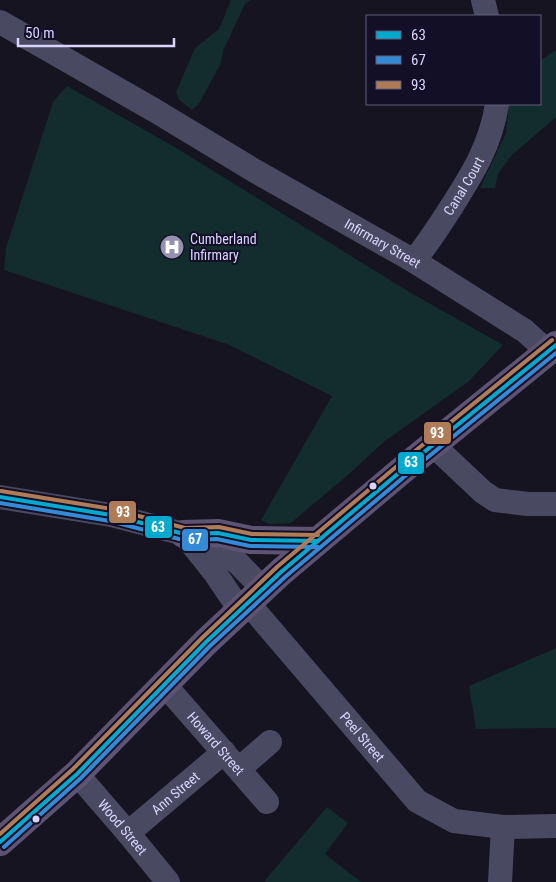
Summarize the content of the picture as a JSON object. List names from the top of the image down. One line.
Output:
{"streets":{"street":["Canal Court","Infirmary Street","Peel Street","Howard Street","Ann Street","Wood Street"]},"crossings":[["Canal Court","Infirmary Street"],["Howard Street","Ann Street"],["Ann Street","Wood Street"]],"places":{"hospital":["Cumberland Infirmary"]},"lines":["transit line 93","transit line 63","transit line 67"],"legend":["63","67","93"],"scale_bar":"50 m"}
